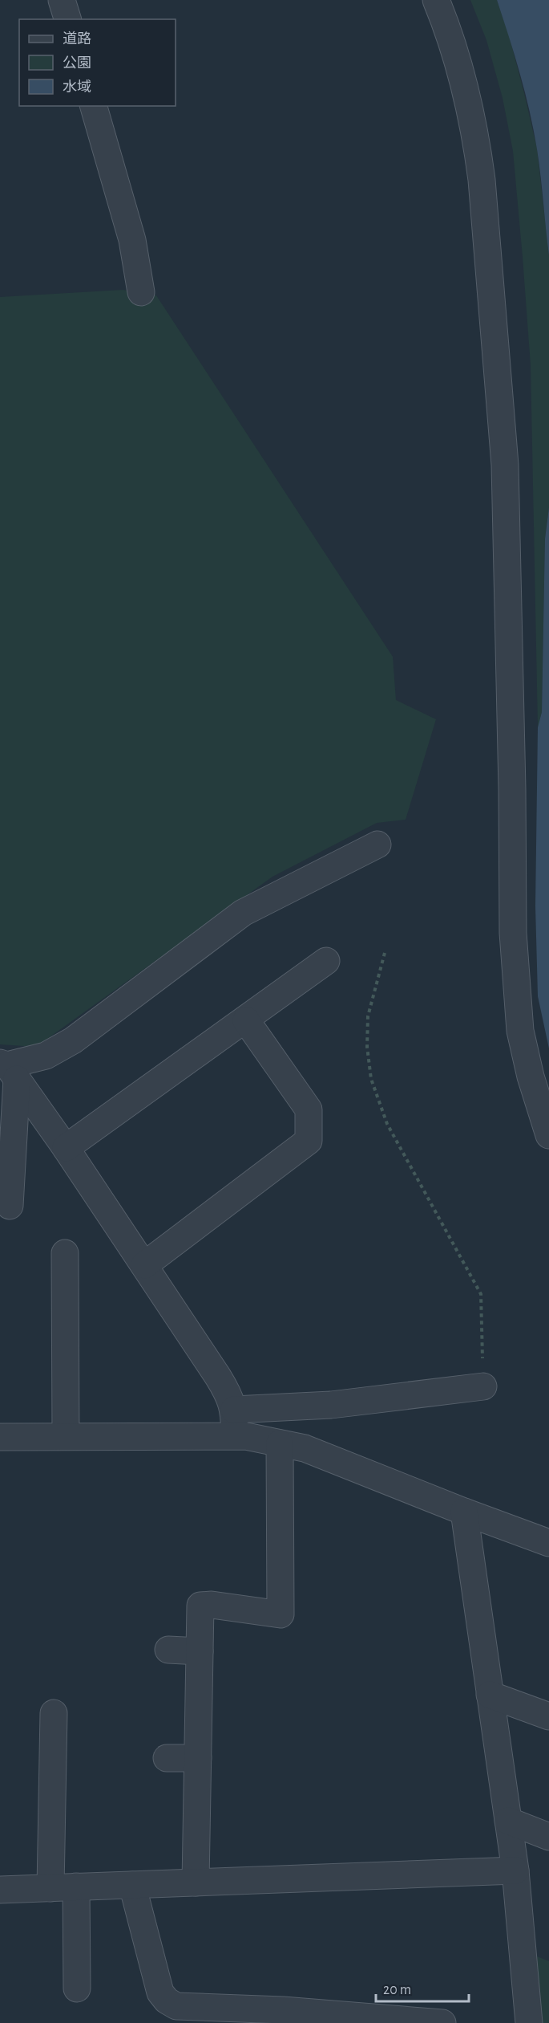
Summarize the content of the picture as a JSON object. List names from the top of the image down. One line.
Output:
{"legend":["道路","公園","水域"],"scale_bar":"20 m"}
